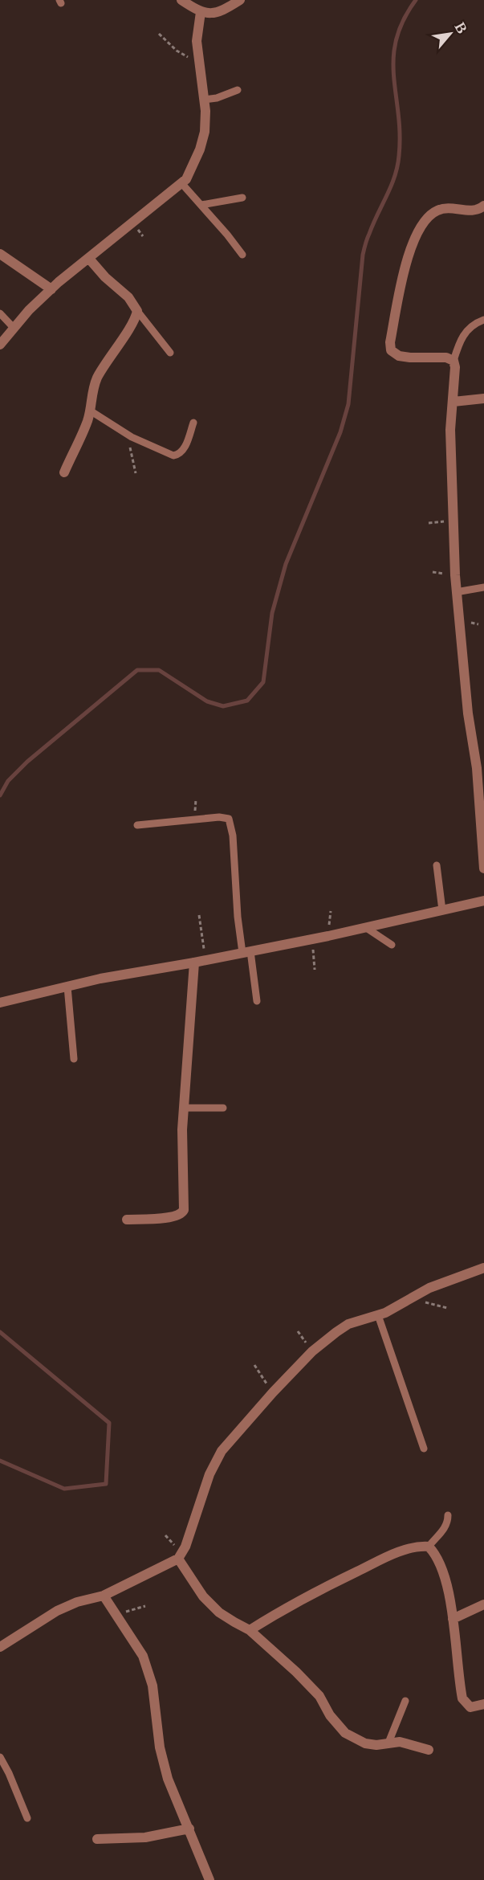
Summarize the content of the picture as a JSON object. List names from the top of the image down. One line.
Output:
{"north":"top right"}
